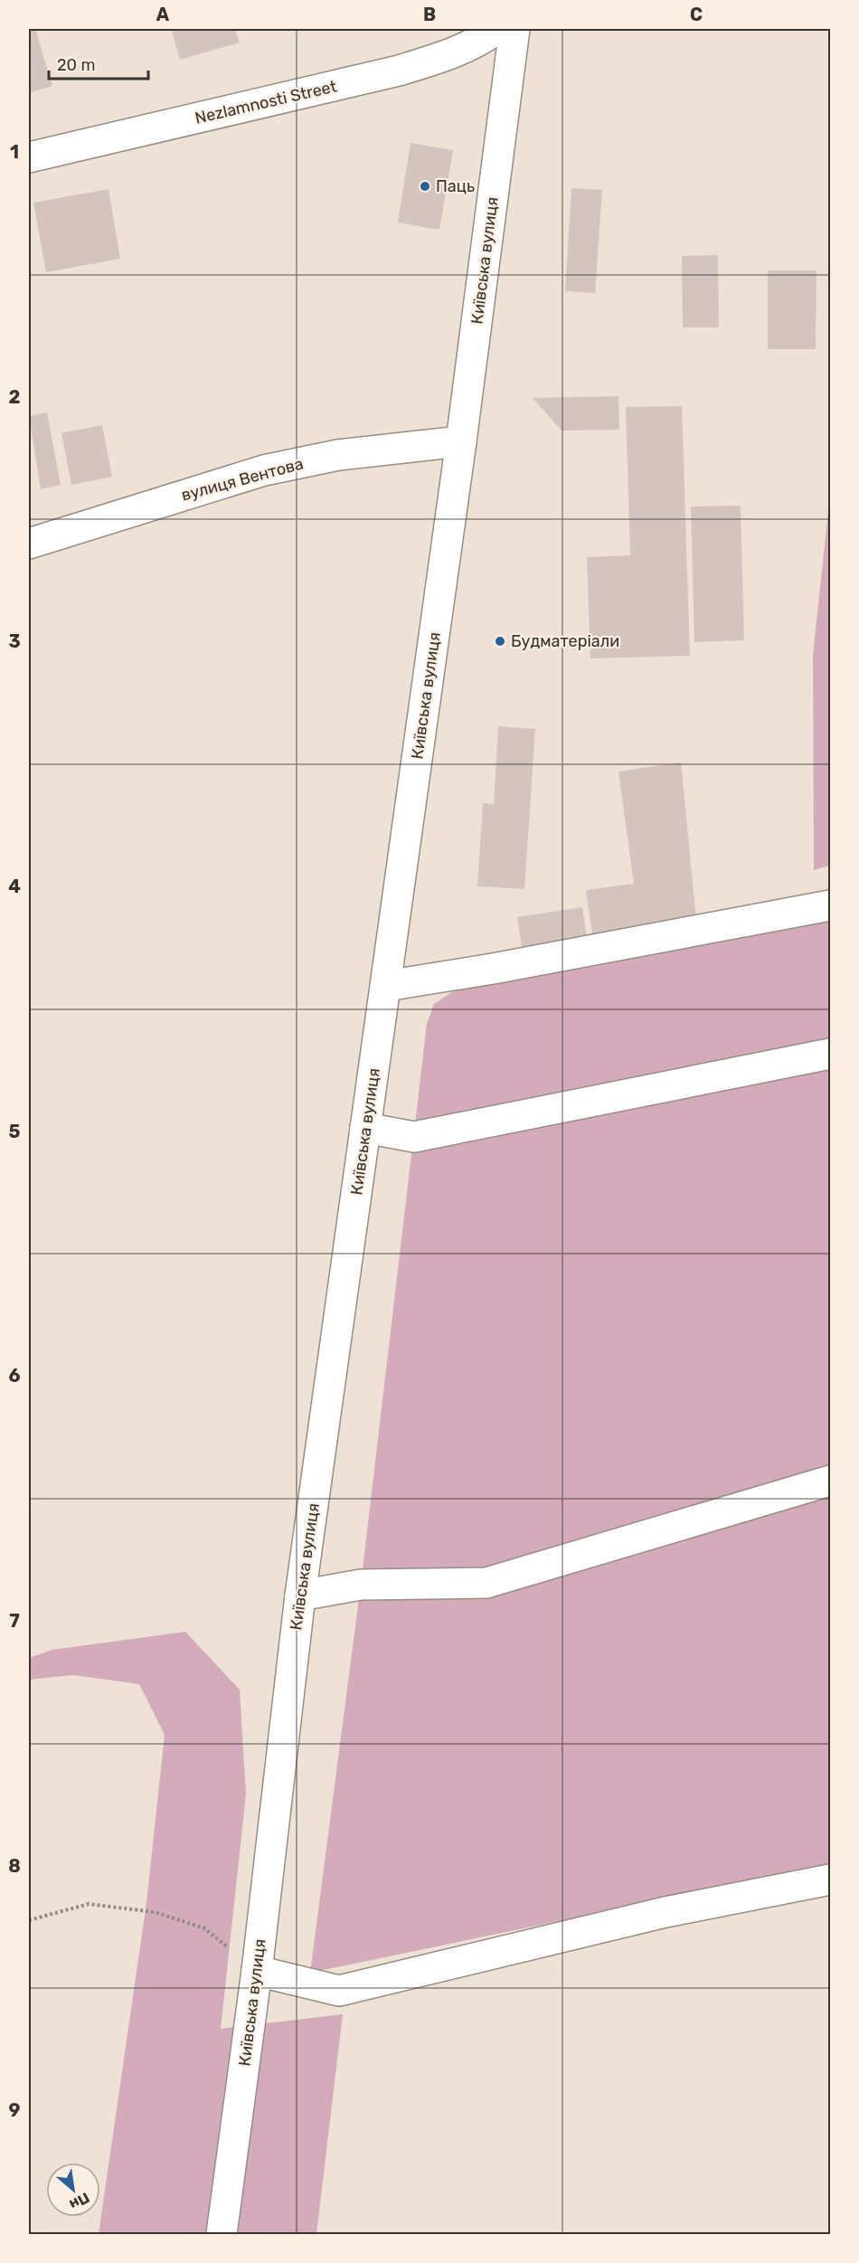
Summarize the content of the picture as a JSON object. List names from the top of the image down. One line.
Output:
{"streets":{"main road":["Nezlamnosti Street","Київська вулиця","вулиця Вентова"]},"crossings":[["Київська вулиця","вулиця Вентова"]],"places":["Паць","Будматеріали"],"scale_bar":"20 m","north":"bottom right","grid":{"columns":["A","B","C"],"rows":["1","2","3","4","5","6","7","8","9"]}}
